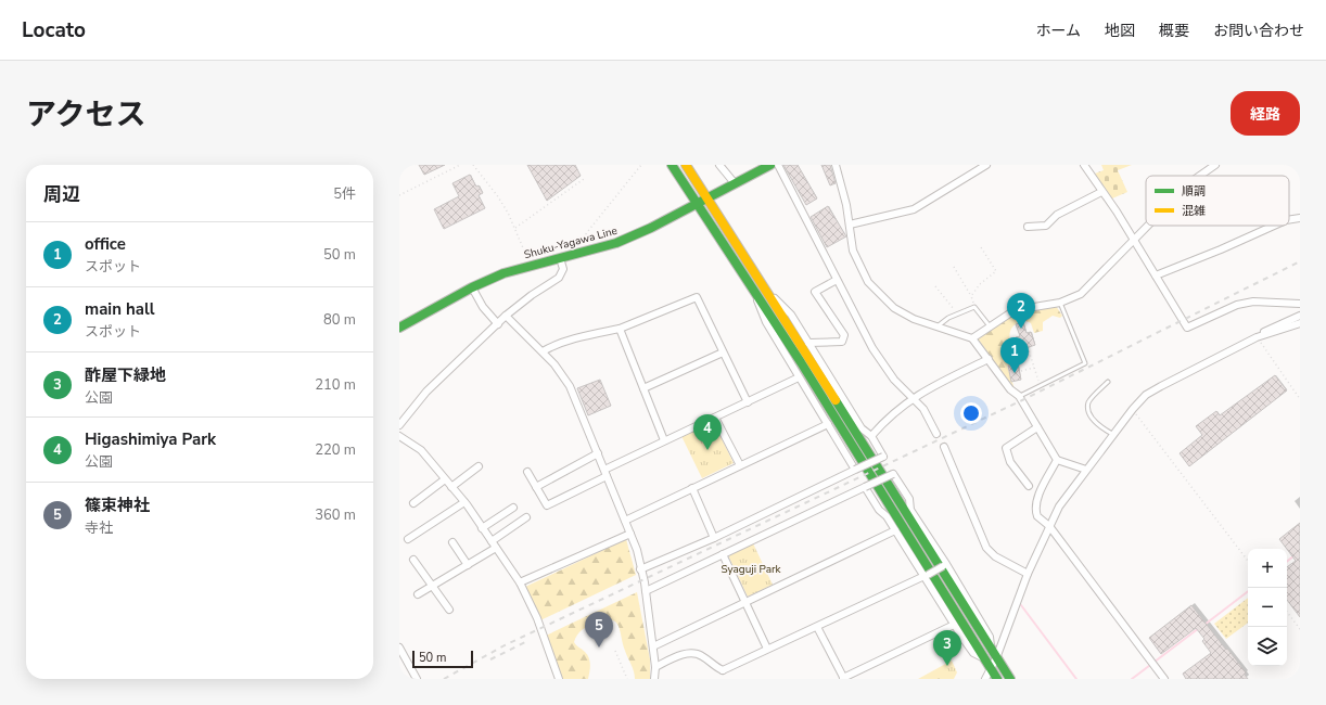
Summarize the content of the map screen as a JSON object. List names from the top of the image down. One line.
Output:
{"streets":{"street":["Shuku-Yagawa Line"]},"parks":["Syaguji Park"],"legend":["順調","混雑"],"scale_bar":"50 m","page":{"header":"Locato","nav":["ホーム","地図","概要","お問い合わせ"],"title":"アクセス","buttons":"経路","heading":["周辺","5件"],"list":[{"mark":"1","name":"office","note":"スポット","value":"50 m"},{"mark":"2","name":"main hall","note":"スポット","value":"80 m"},{"mark":"3","name":"酢屋下緑地","note":"公園","value":"210 m"},{"mark":"4","name":"Higashimiya Park","note":"公園","value":"220 m"},{"mark":"5","name":"篠束神社","note":"寺社","value":"360 m"}],"pins":["2","1","4","5","3"],"map_buttons":["+","−"],"scale":"50 m"}}
